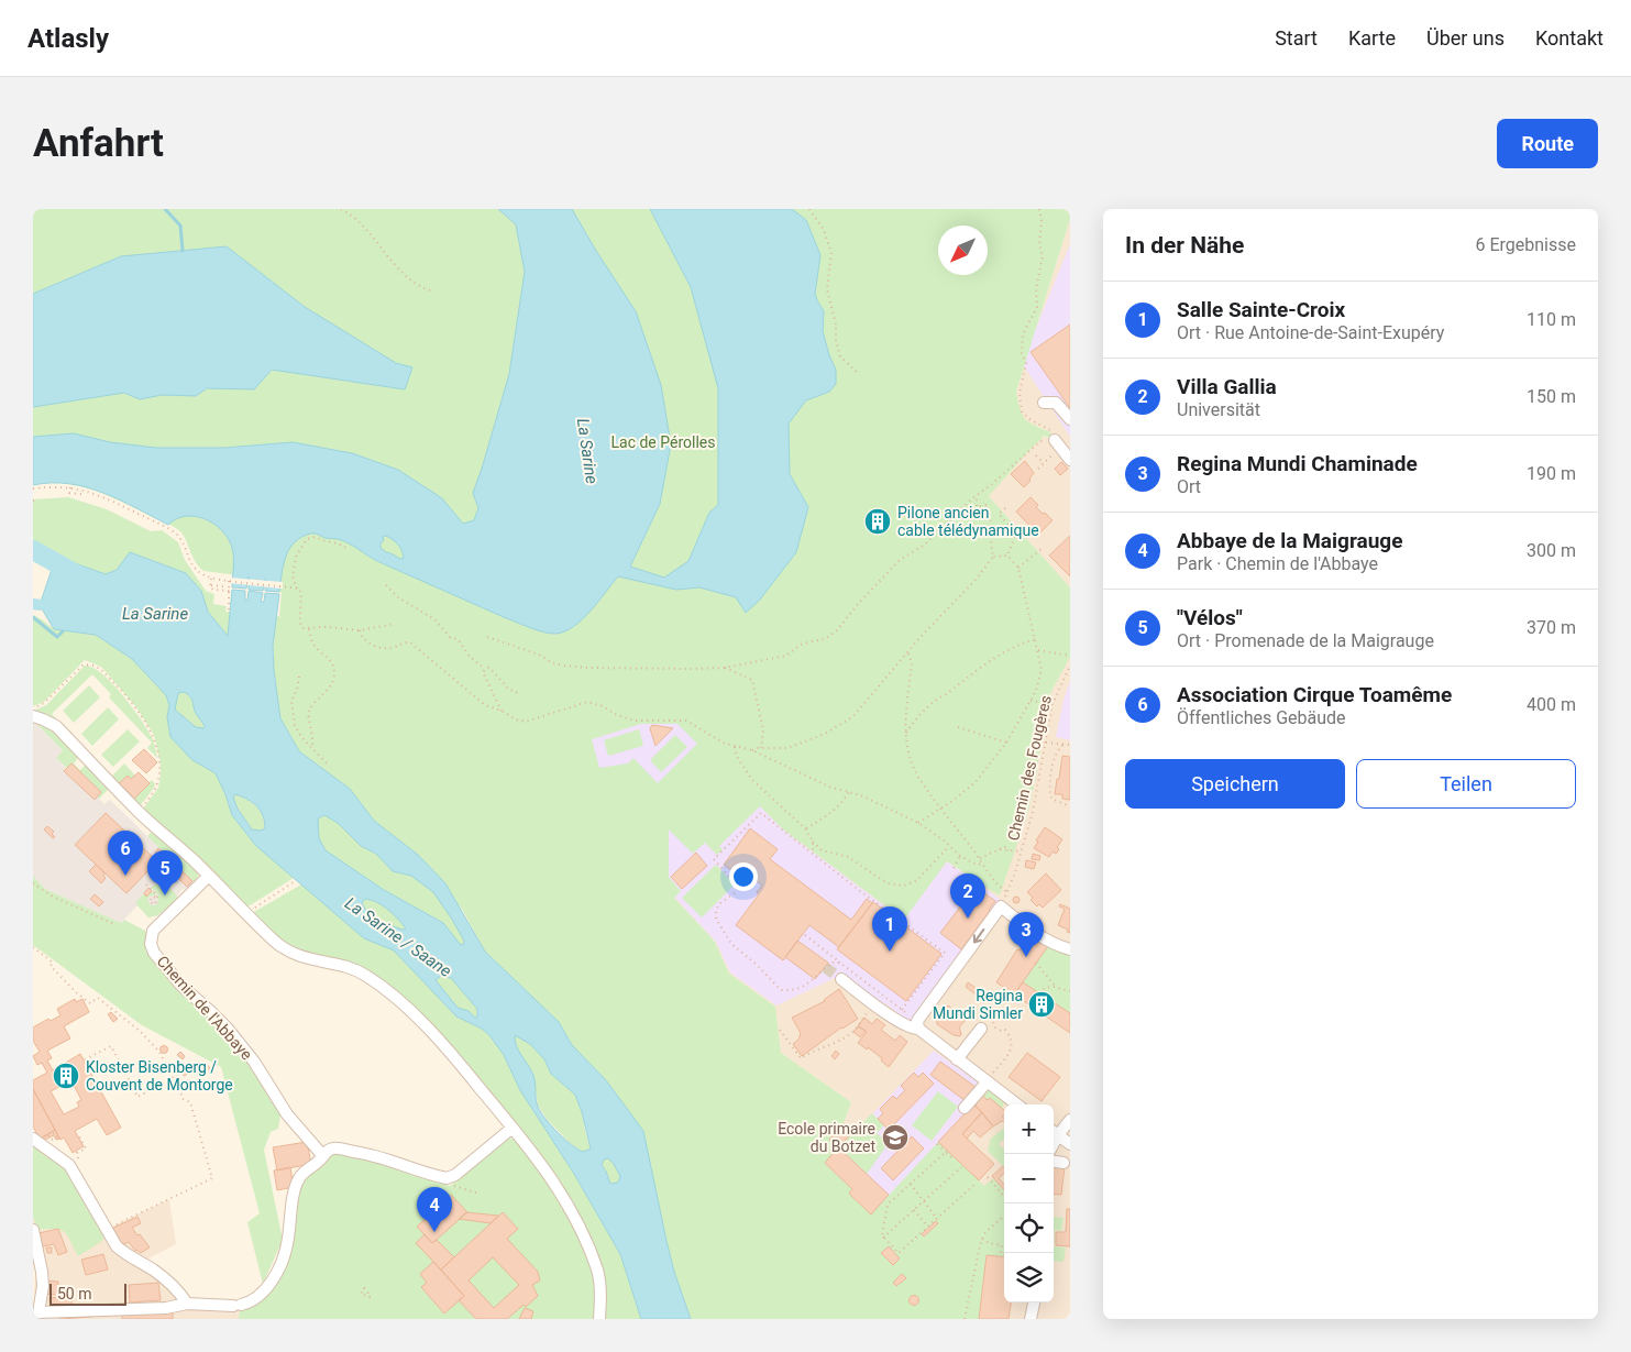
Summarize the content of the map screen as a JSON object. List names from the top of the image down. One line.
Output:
{"streets":{"street":["Chemin de l'Abbaye"],"path":["Chemin des Fougères"]},"water":["La Sarine","La Sarine / Saane"],"parks":["Lac de Pérolles"],"places":{"building":["Pilone ancien cable télédynamique","Regina Mundi Simler","Kloster Bisenberg / Couvent de Montorge"],"school or university":["Ecole primaire du Botzet"]},"scale_bar":"50 m","north":"bottom left","page":{"header":"Atlasly","nav":["Start","Karte","Über uns","Kontakt"],"buttons":["Route",["Speichern","Teilen"]],"title":"Anfahrt","heading":["In der Nähe","6 Ergebnisse"],"list":[{"mark":"1","name":"Salle Sainte-Croix","note":"Ort · Rue Antoine-de-Saint-Exupéry","value":"110 m"},{"mark":"2","name":"Villa Gallia","note":"Universität","value":"150 m"},{"mark":"3","name":"Regina Mundi Chaminade","note":"Ort","value":"190 m"},{"mark":"4","name":"Abbaye de la Maigrauge","note":"Park · Chemin de l'Abbaye","value":"300 m"},{"mark":"5","name":"\"Vélos\"","note":"Ort · Promenade de la Maigrauge","value":"370 m"},{"mark":"6","name":"Association Cirque Toamême","note":"Öffentliches Gebäude","value":"400 m"}],"pins":["6","5","2","1","3","4"],"map_buttons":["+","−"],"scale":"50 m"}}
